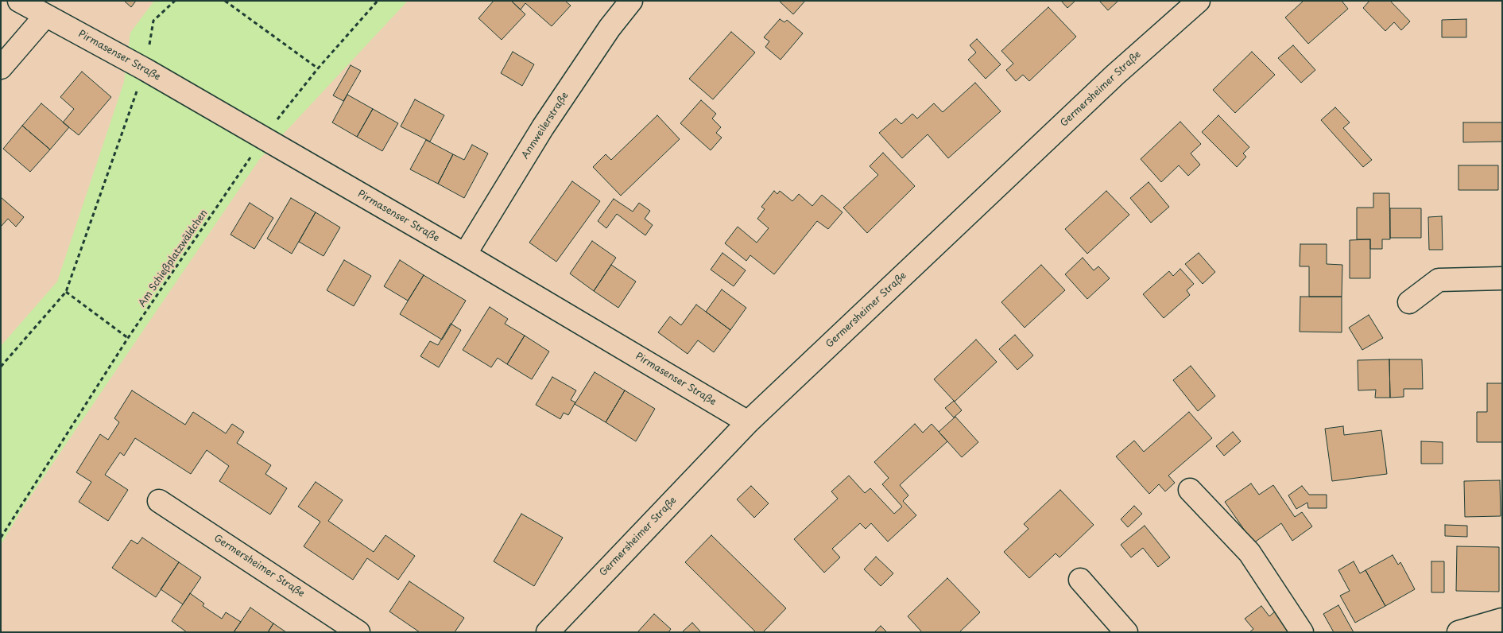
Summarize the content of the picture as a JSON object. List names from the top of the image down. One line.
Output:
{"streets":{"street":["Pirmasenser Straße","Germersheimer Straße","Annweilerstraße"],"path":["Am Schießplatzwäldchen"]},"crossings":[["Pirmasenser Straße","Germersheimer Straße"],["Pirmasenser Straße","Annweilerstraße"],["Pirmasenser Straße","Am Schießplatzwäldchen"]]}
